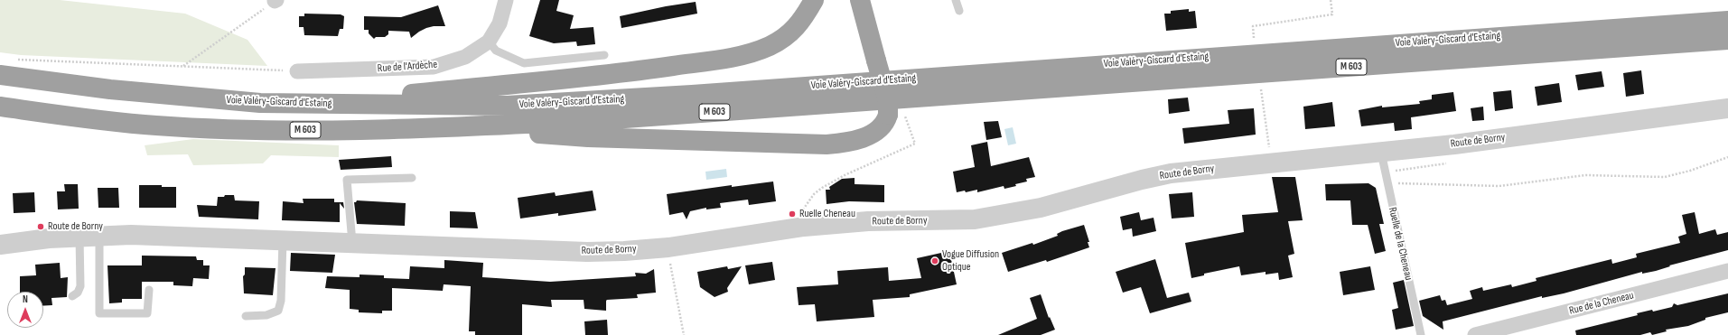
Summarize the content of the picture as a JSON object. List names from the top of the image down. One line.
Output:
{"streets":{"highway":["Voie Valéry-Giscard d'Estaing","M 603"],"street":["Rue de l'Ardèche","Route de Borny","Rue de la Cheneau"],"lane":["Ruelle de la Cheneau"]},"crossings":[["Route de Borny","Ruelle de la Cheneau"]],"places":["Ruelle Cheneau","Route de Borny","Vogue Diffusion Optique"],"north":"top"}
